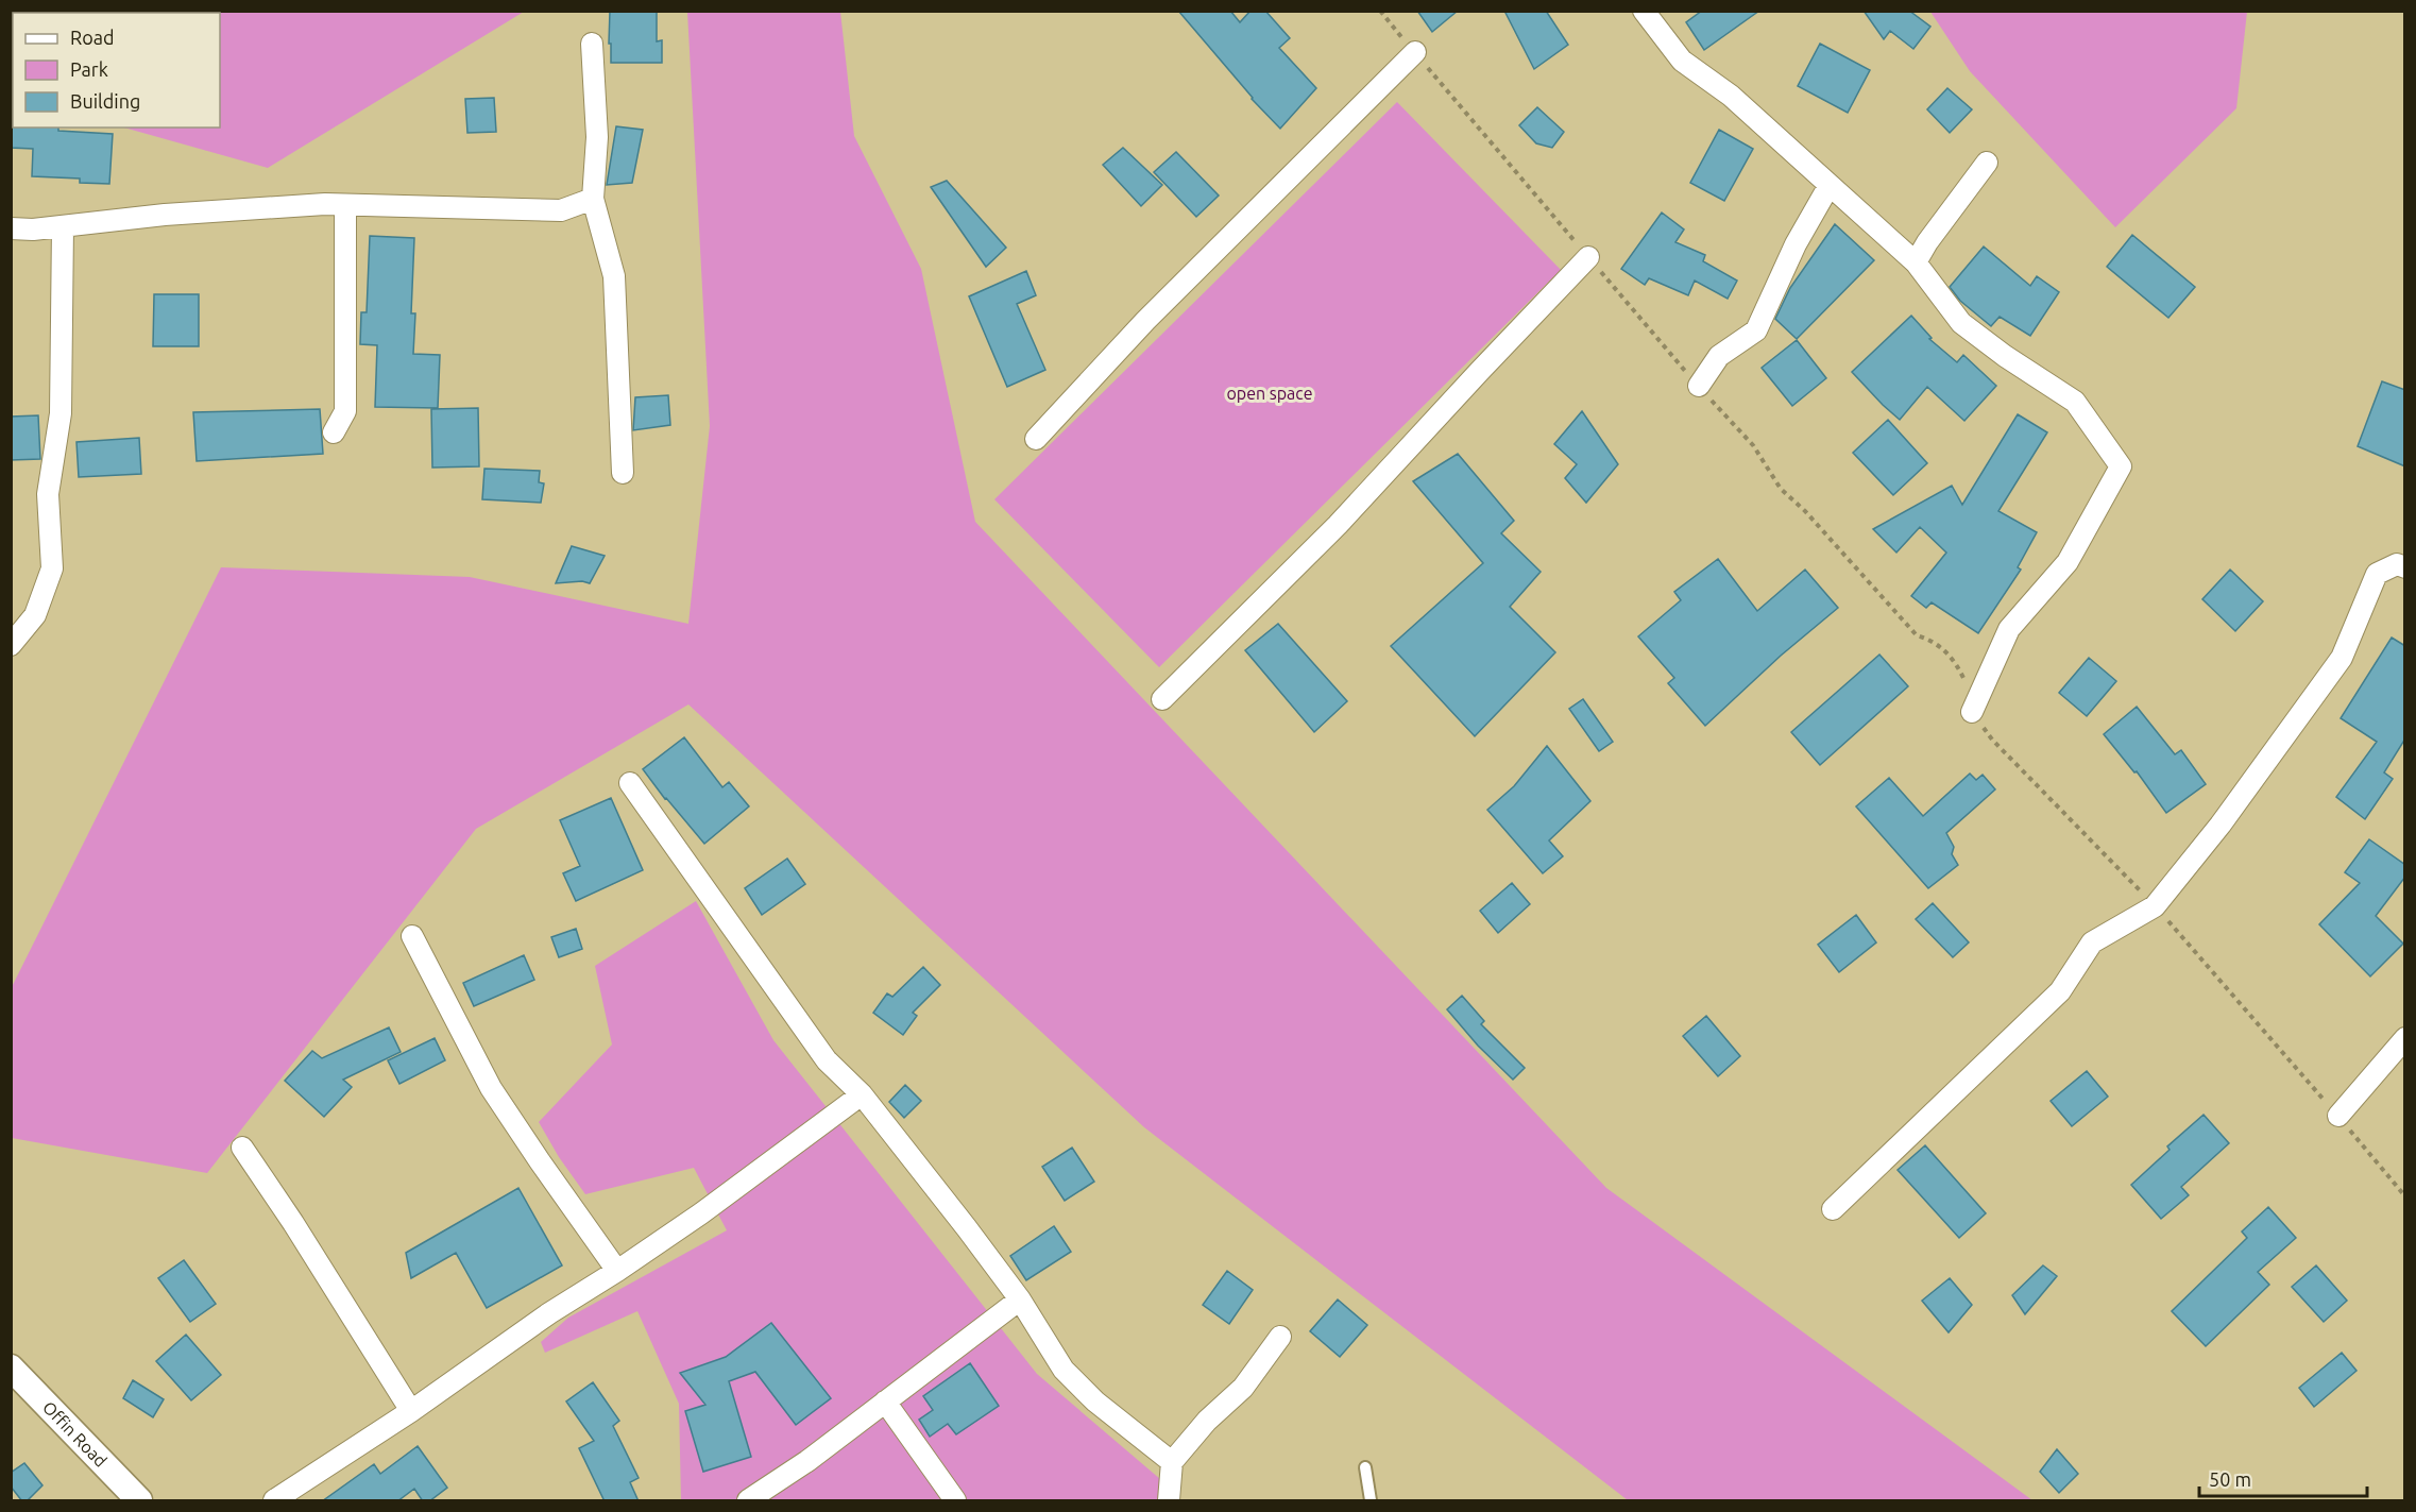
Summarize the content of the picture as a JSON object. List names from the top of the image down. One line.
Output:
{"streets":{"street":["Offin Road"]},"parks":["open space"],"legend":["Road","Park","Building"],"scale_bar":"50 m"}
